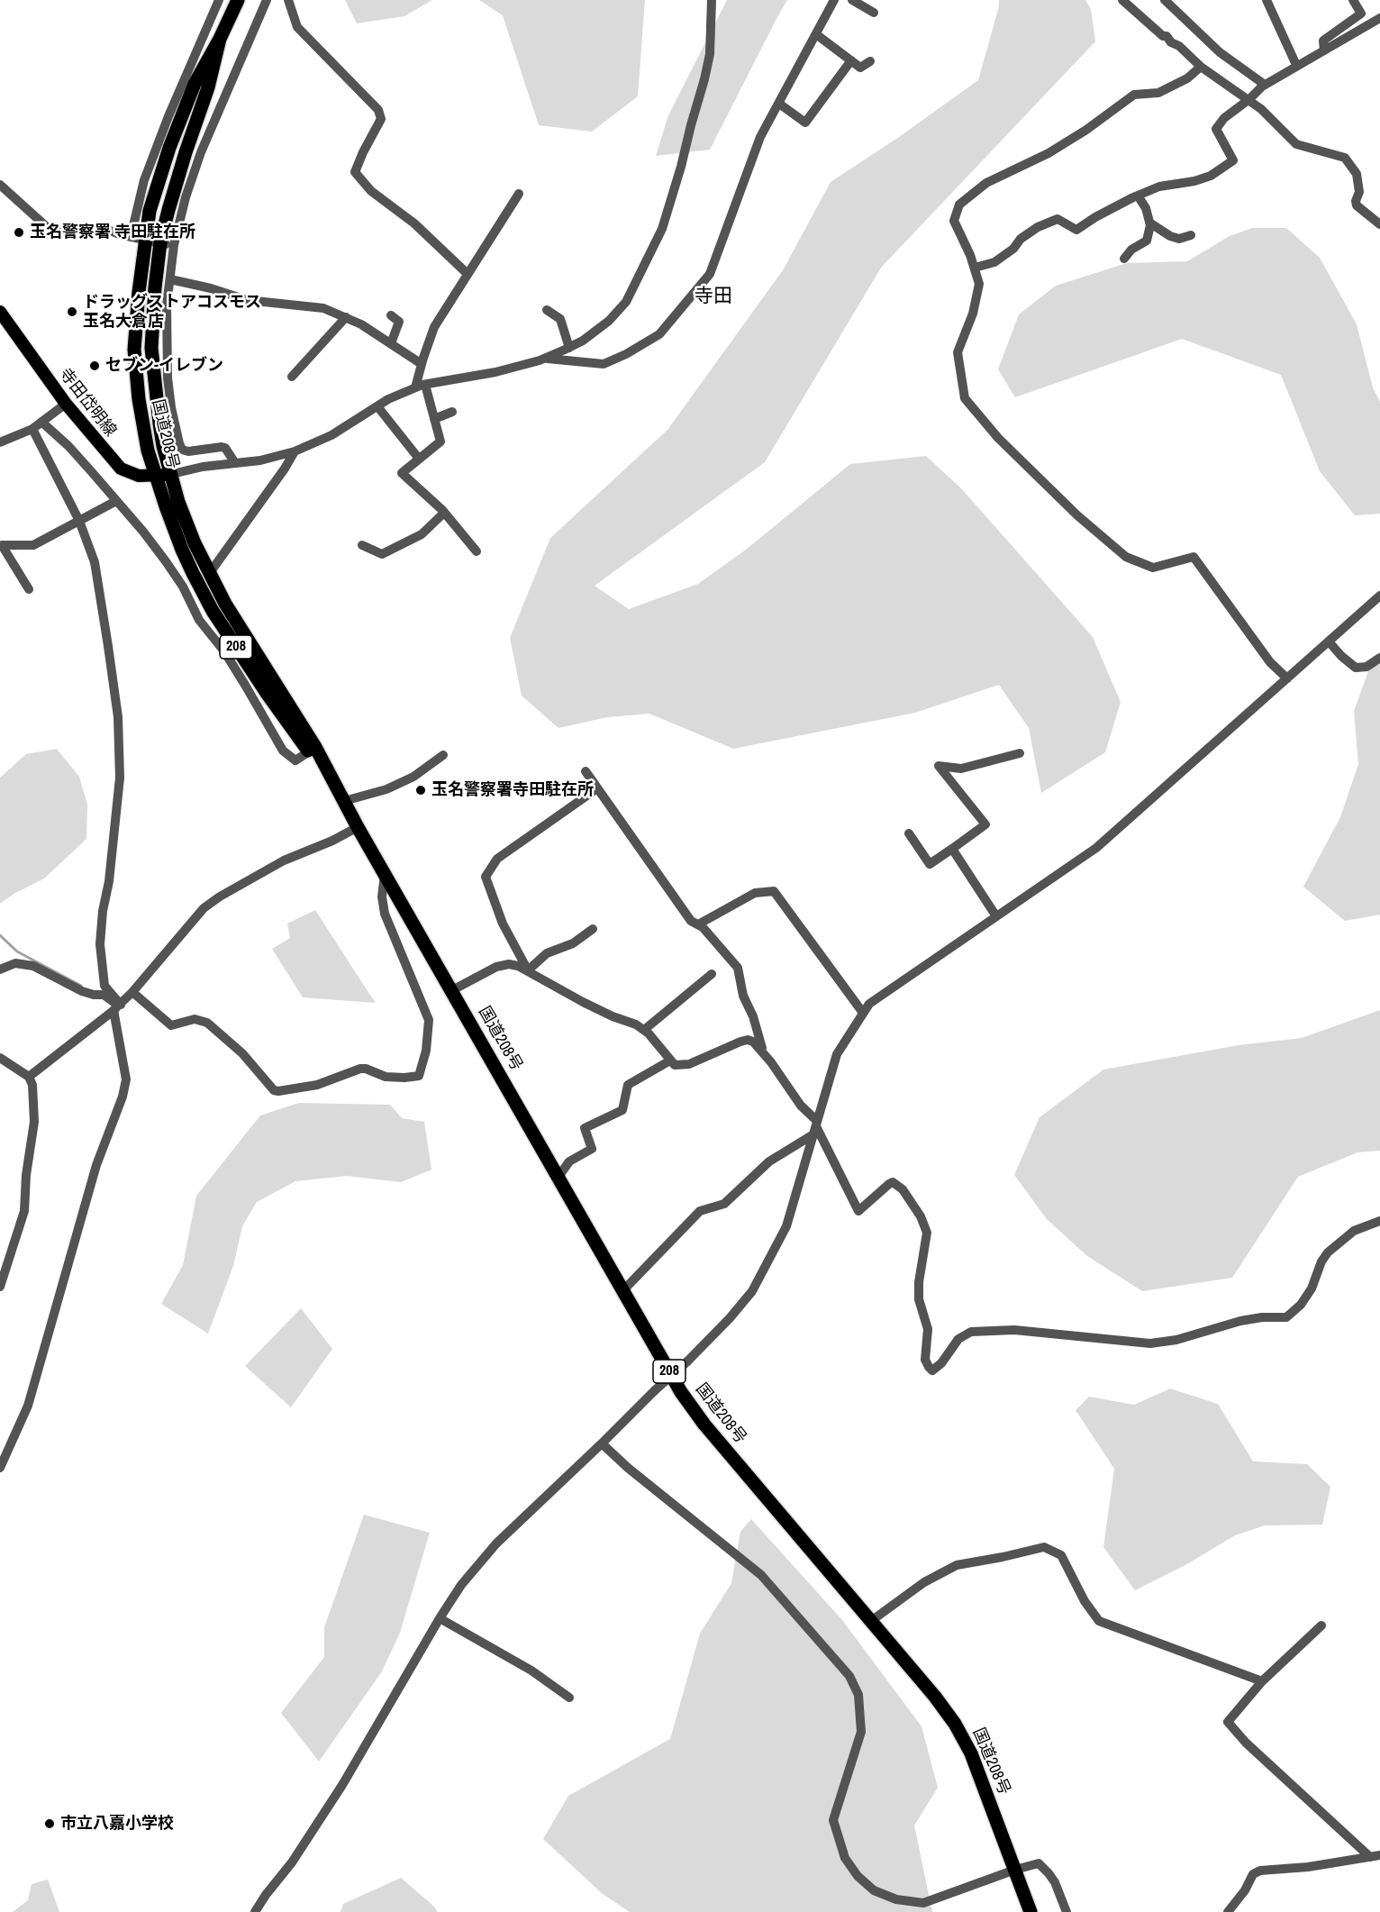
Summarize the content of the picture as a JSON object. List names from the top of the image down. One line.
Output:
{"streets":{"highway":["国道208号","208"],"main road":["寺田岱明線"]},"crossings":[["寺田岱明線","国道208号"]],"districts":["寺田"],"places":["玉名警察署 寺田駐在所","ドラッグストアコスモス 玉名大倉店","セブン-イレブン","玉名警察署寺田駐在所","市立八嘉小学校"]}
